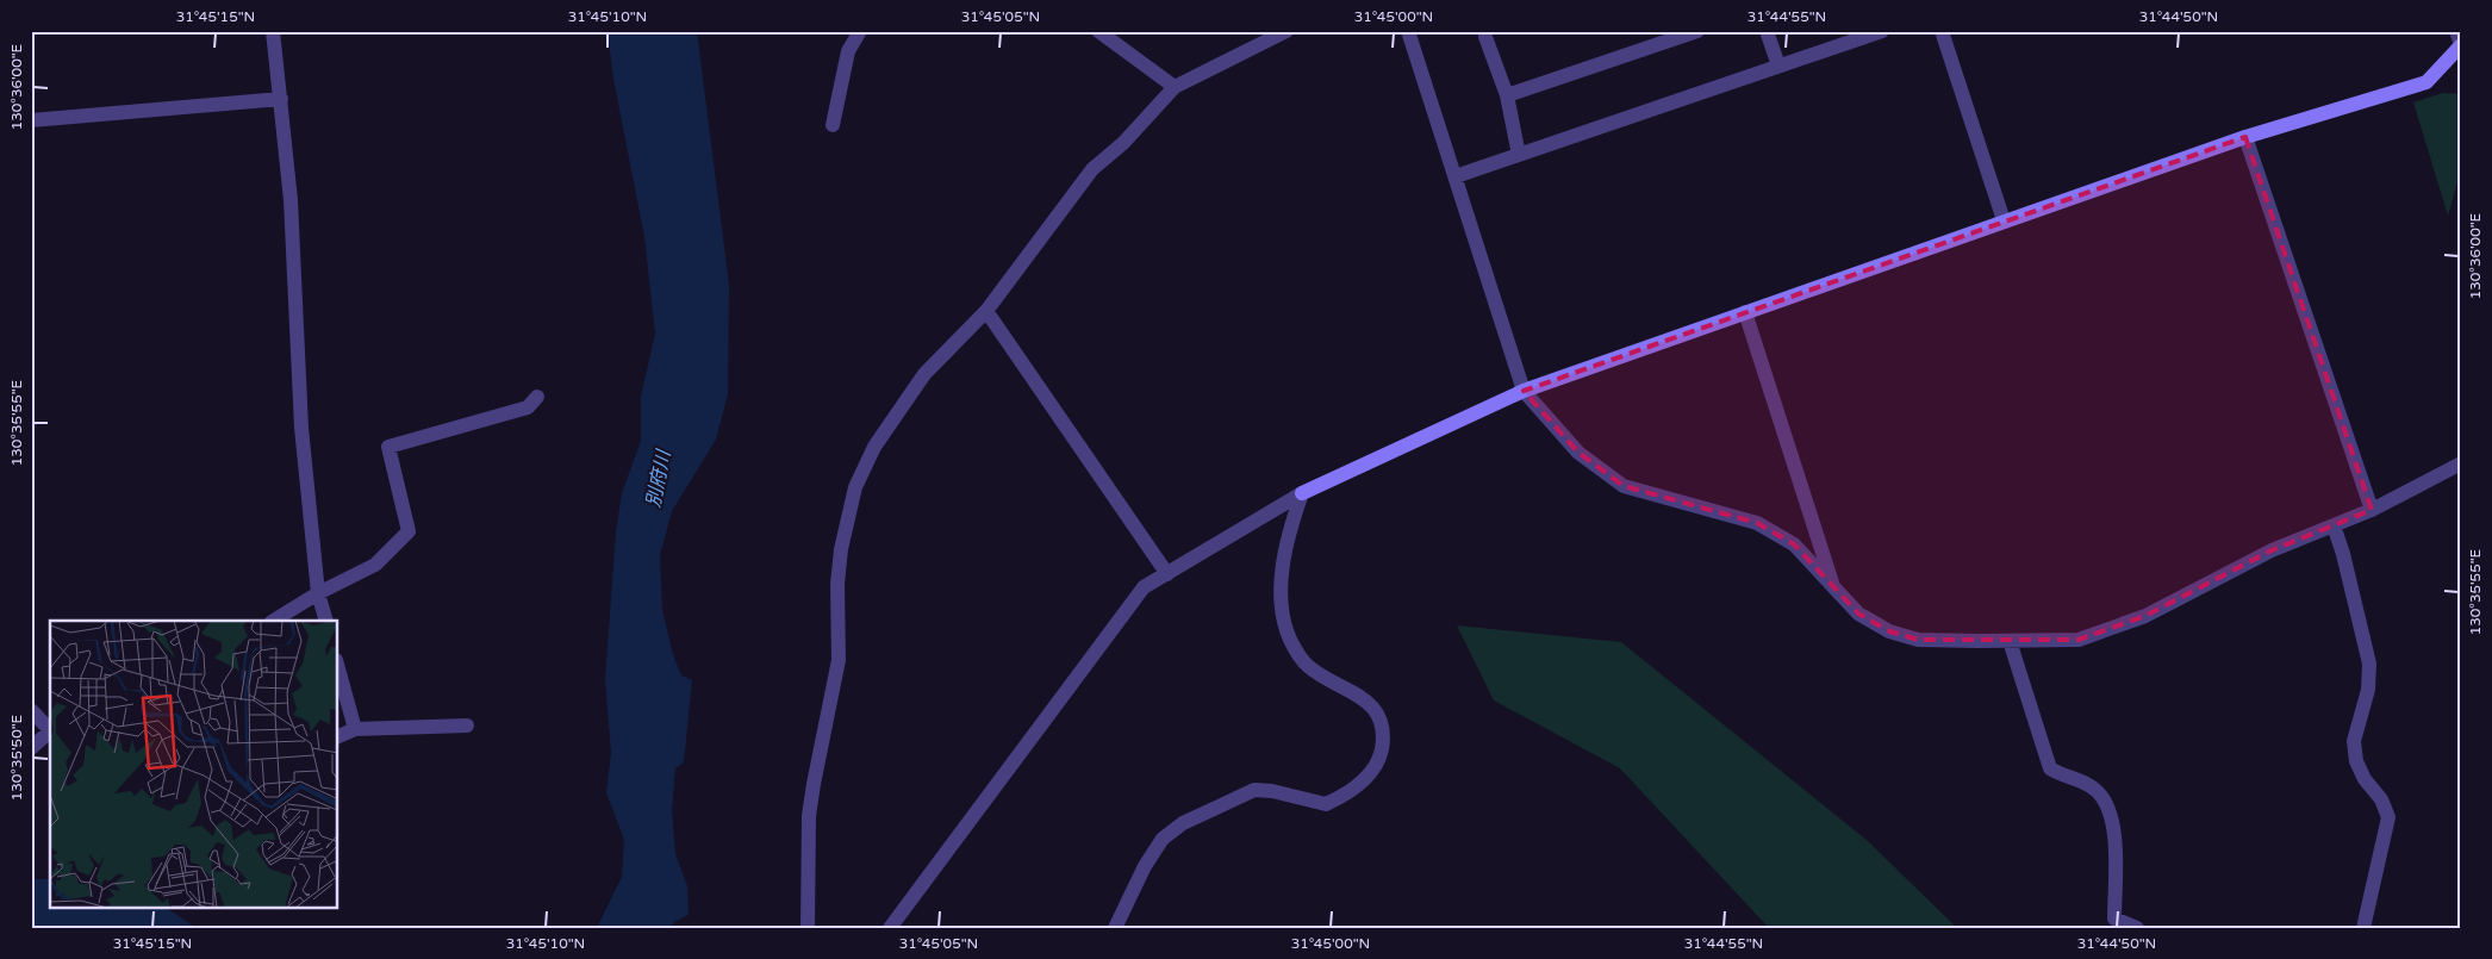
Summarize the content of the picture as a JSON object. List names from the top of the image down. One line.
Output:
{"water":["別府川"],"coordinates":["31°45'15\"N","31°45'10\"N","31°45'05\"N","31°45'00\"N","31°44'55\"N","31°44'50\"N","130°36'00\"E","130°35'55\"E","130°35'50\"E"]}
